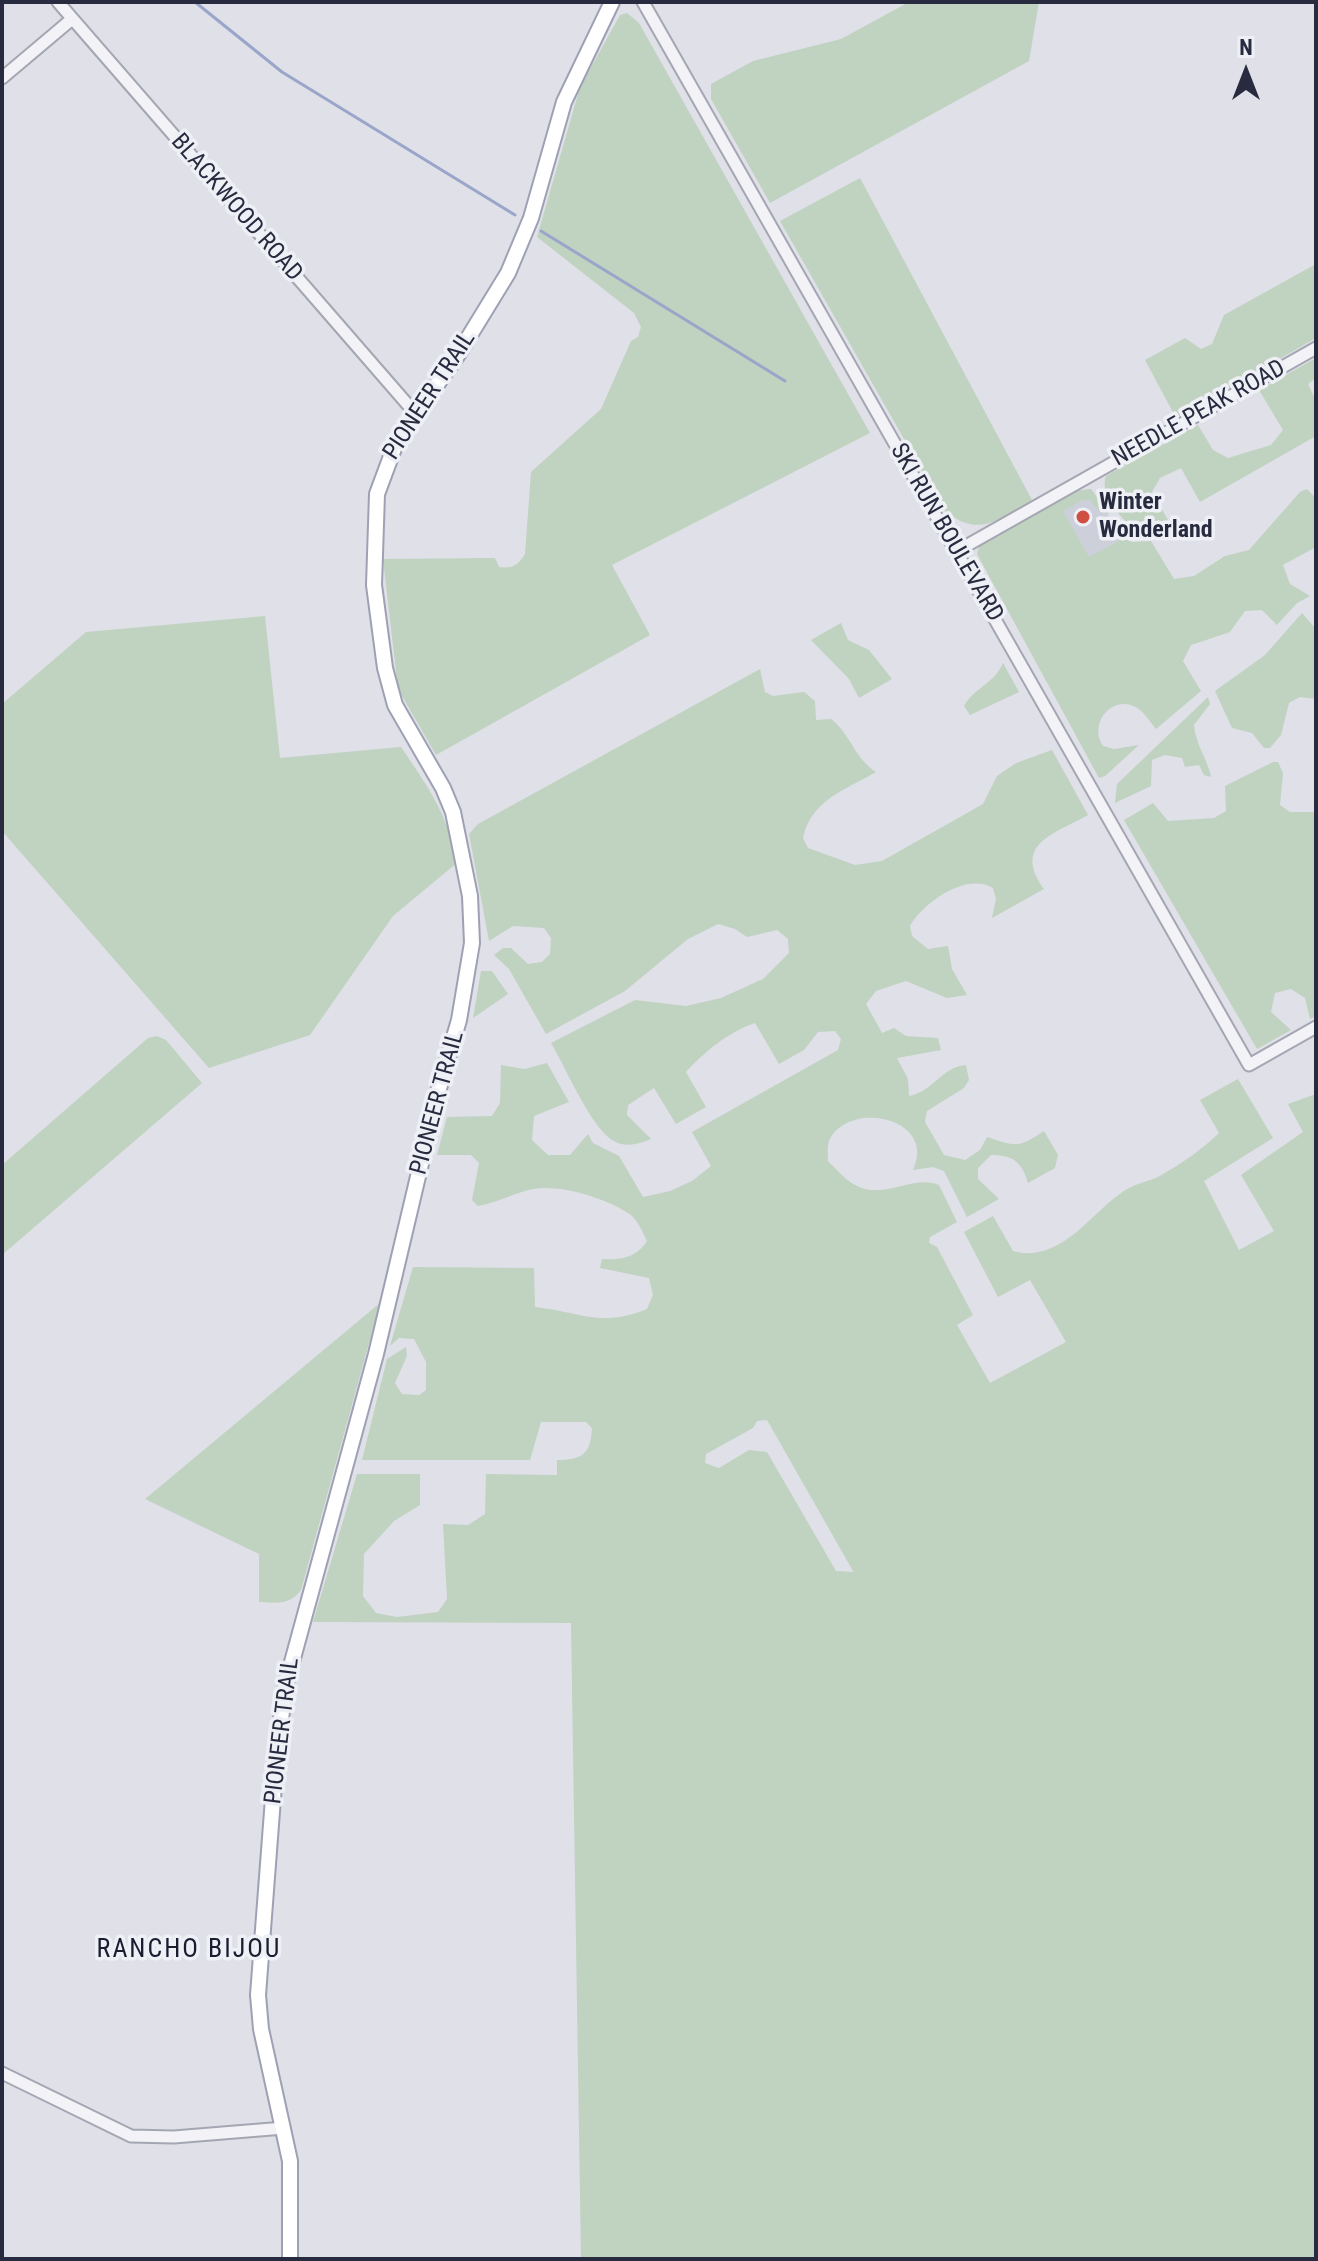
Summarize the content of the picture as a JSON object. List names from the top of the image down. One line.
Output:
{"streets":{"main road":["PIONEER TRAIL"],"street":["BLACKWOOD ROAD","NEEDLE PEAK ROAD","SKI RUN BOULEVARD"]},"crossings":[["BLACKWOOD ROAD","PIONEER TRAIL"],["NEEDLE PEAK ROAD","SKI RUN BOULEVARD"]],"districts":["RANCHO BIJOU"],"places":["Winter Wonderland"],"north":"top"}
